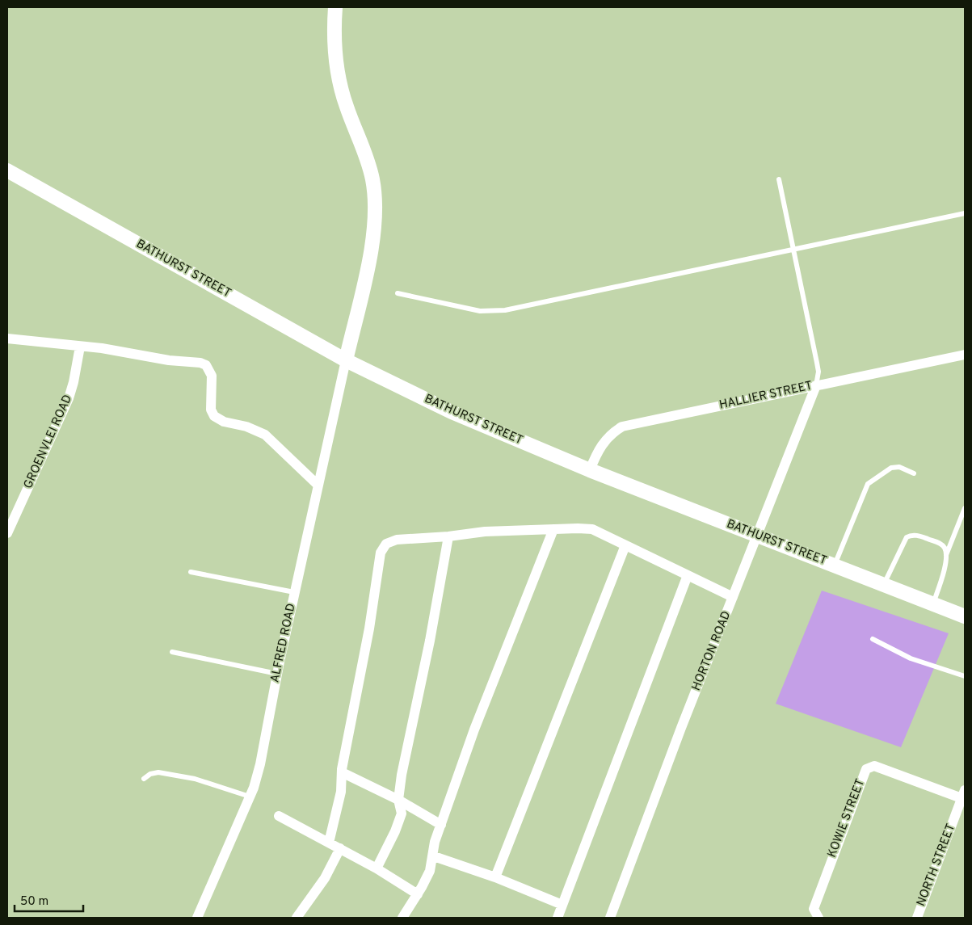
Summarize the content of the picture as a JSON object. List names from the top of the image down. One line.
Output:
{"streets":{"main road":["BATHURST STREET"],"street":["HALLIER STREET","GROENVLEI ROAD","ALFRED ROAD","HORTON ROAD","KOWIE STREET","NORTH STREET"]},"crossings":[["BATHURST STREET","HALLIER STREET"],["BATHURST STREET","ALFRED ROAD"],["BATHURST STREET","HORTON ROAD"],["HALLIER STREET","HORTON ROAD"],["KOWIE STREET","NORTH STREET"]],"scale_bar":"50 m"}
